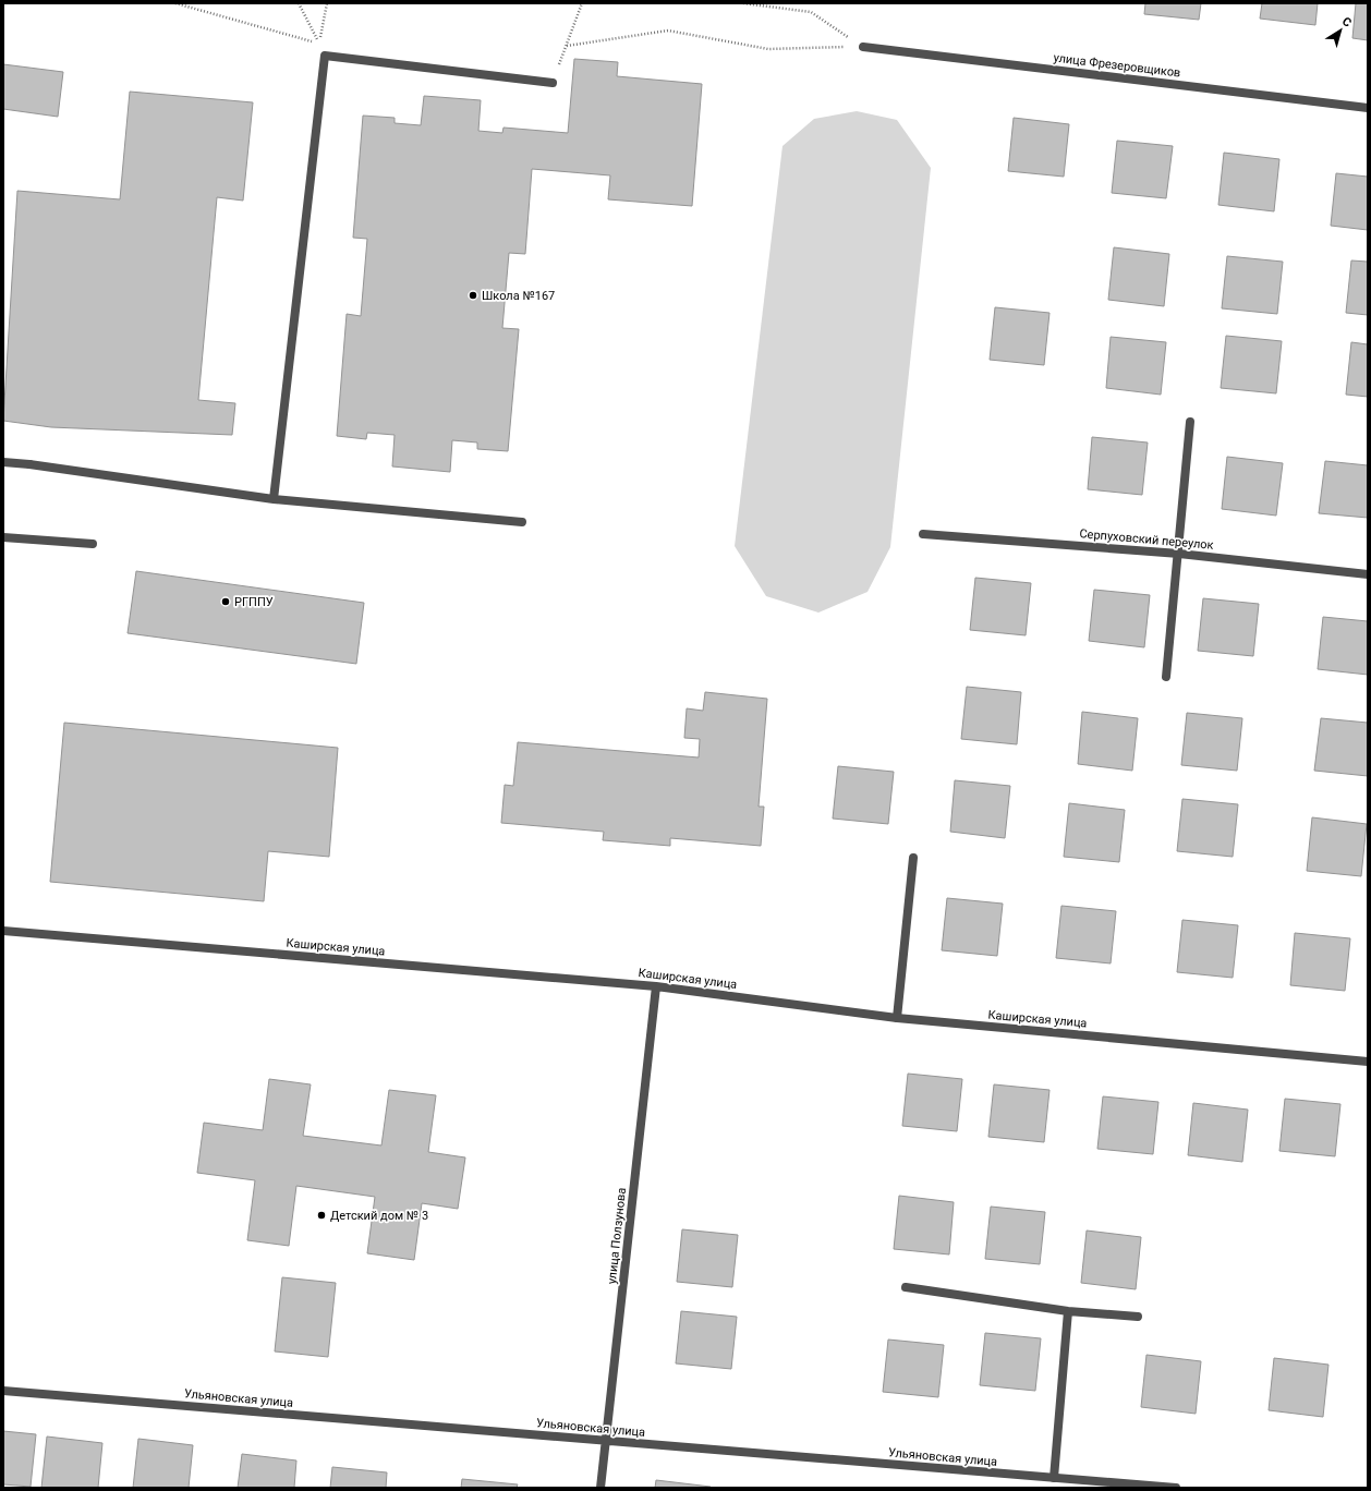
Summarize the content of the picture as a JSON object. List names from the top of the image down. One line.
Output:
{"streets":{"street":["улица Фрезеровщиков","Серпуховский переулок","Каширская улица","улица Ползунова","Ульяновская улица"]},"crossings":[["Каширская улица","улица Ползунова"],["улица Ползунова","Ульяновская улица"]],"places":["Школа №167","РГППУ","Детский дом № 3"],"north":"top right"}
